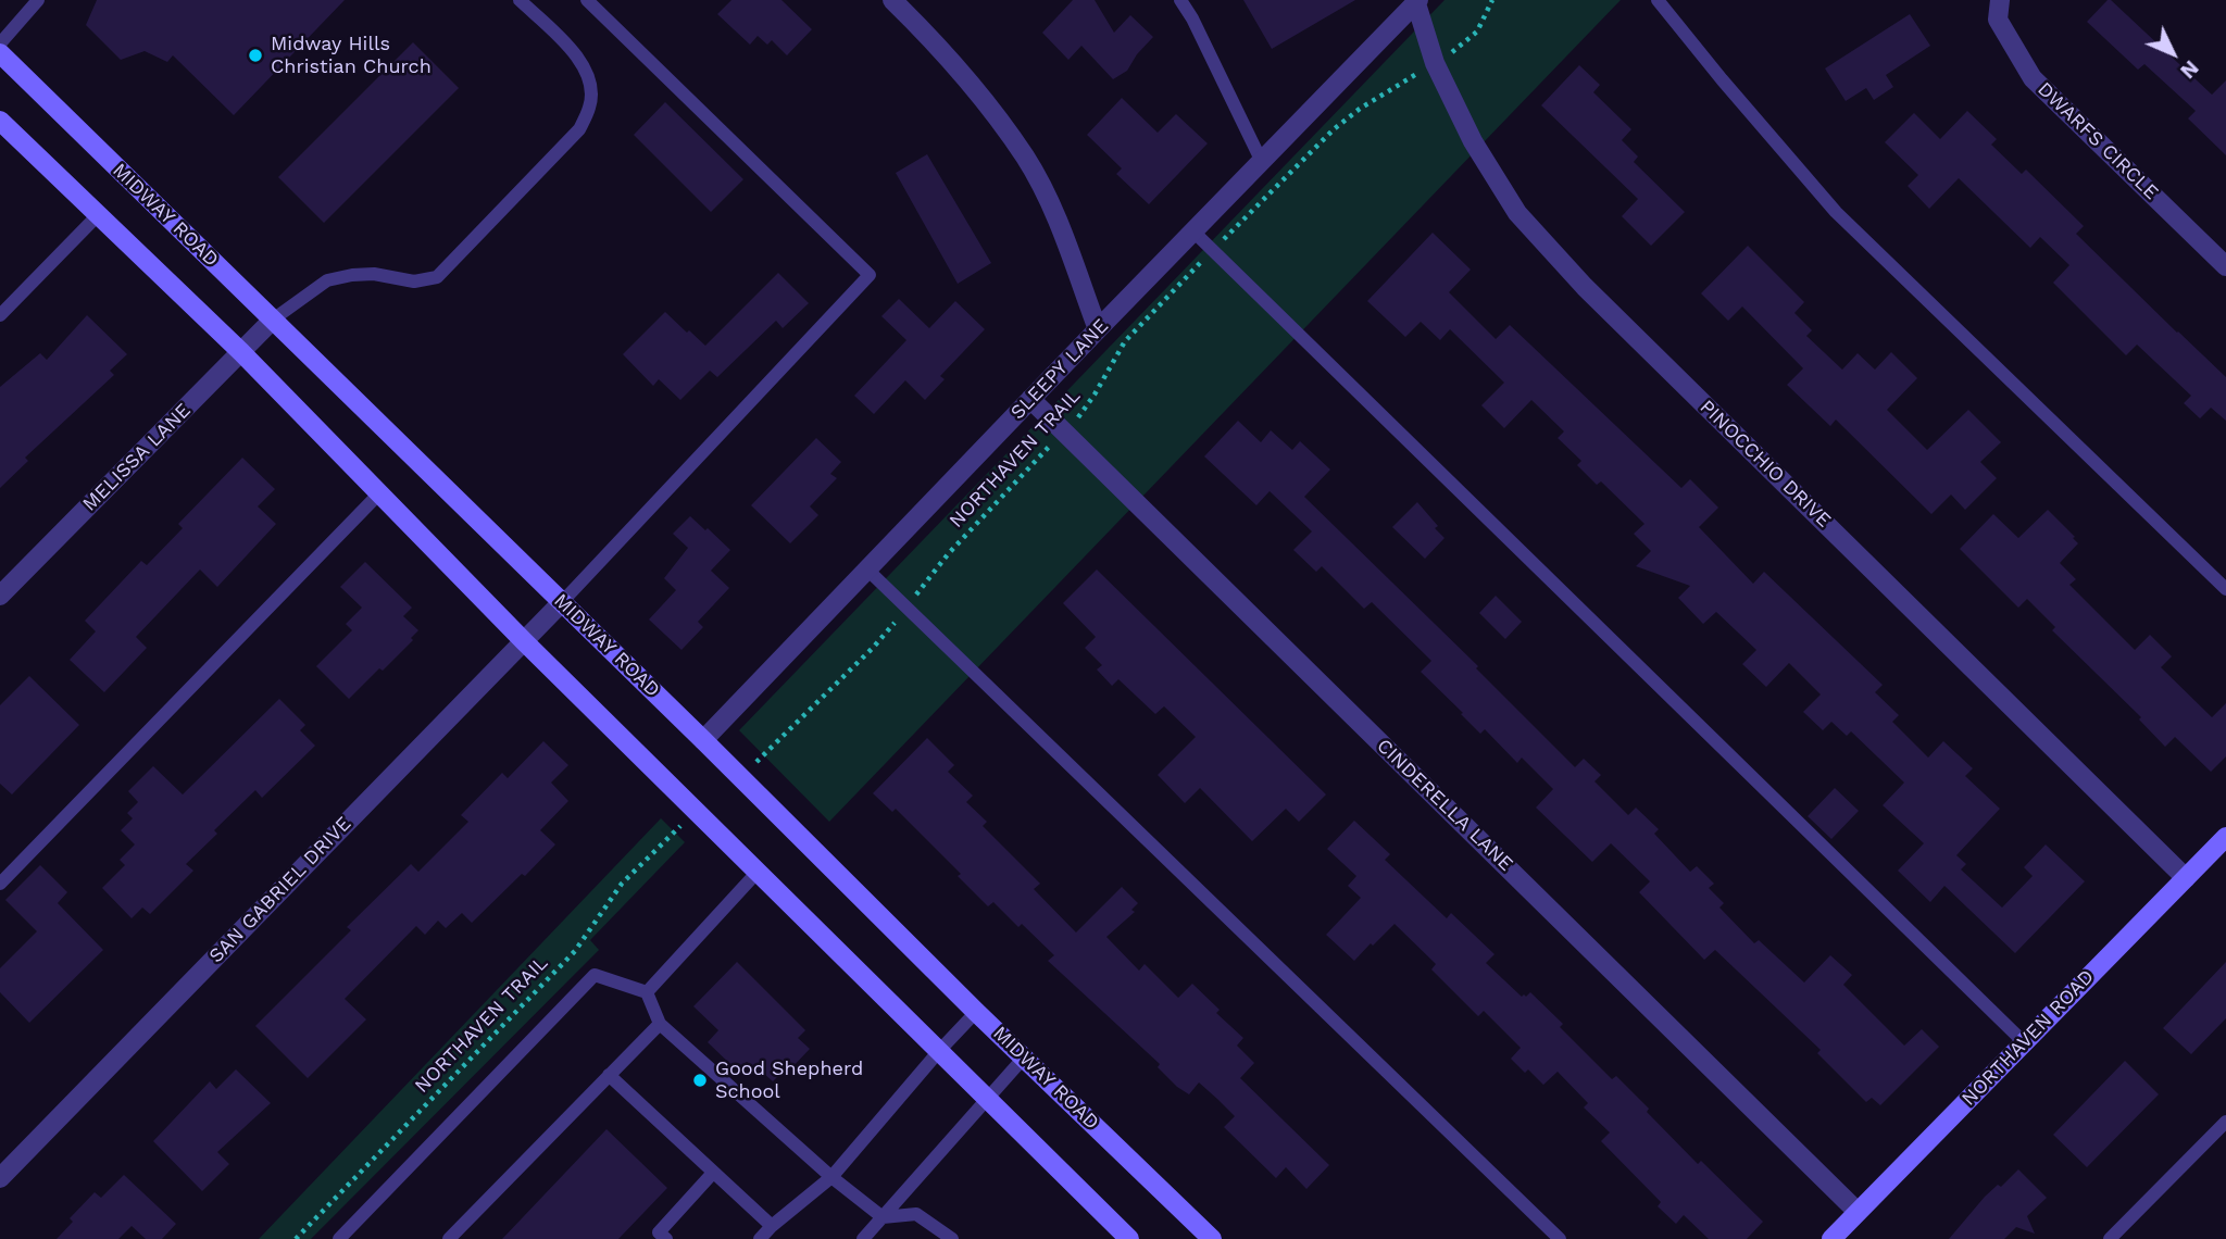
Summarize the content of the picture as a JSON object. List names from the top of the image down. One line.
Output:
{"streets":{"main road":["MIDWAY ROAD","NORTHAVEN ROAD"],"street":["DWARFS CIRCLE","SLEEPY LANE","MELISSA LANE","PINOCCHIO DRIVE","CINDERELLA LANE","SAN GABRIEL DRIVE"],"path":["NORTHAVEN TRAIL"]},"crossings":[["MIDWAY ROAD","SLEEPY LANE"],["MIDWAY ROAD","MELISSA LANE"],["MIDWAY ROAD","SAN GABRIEL DRIVE"],["SLEEPY LANE","PINOCCHIO DRIVE"],["SLEEPY LANE","CINDERELLA LANE"],["NORTHAVEN TRAIL","PINOCCHIO DRIVE"],["NORTHAVEN TRAIL","CINDERELLA LANE"],["PINOCCHIO DRIVE","NORTHAVEN ROAD"],["CINDERELLA LANE","NORTHAVEN ROAD"]],"places":["Midway Hills Christian Church","Good Shepherd School"],"north":"bottom right"}
